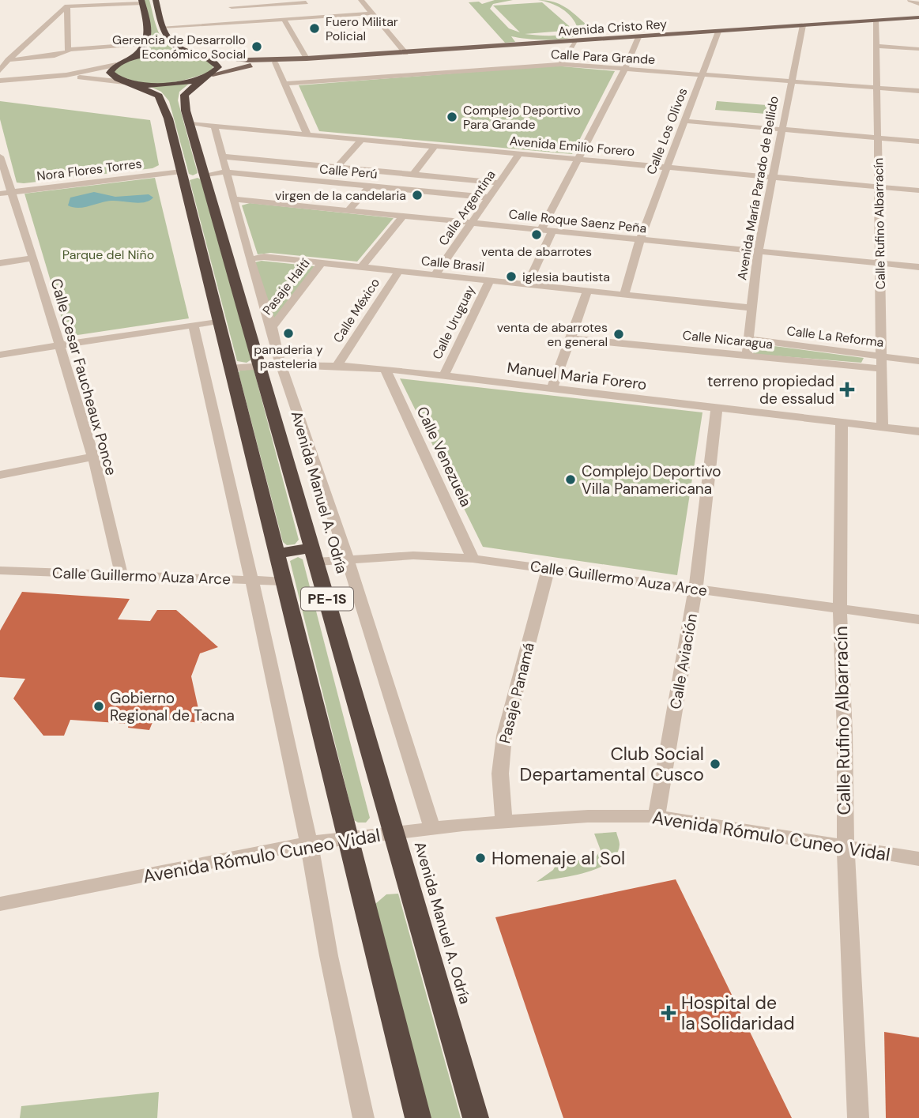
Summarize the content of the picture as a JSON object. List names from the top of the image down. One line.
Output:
{"streets":{"highway":["Avenida Manuel A. Odría","PE-1S"],"main road":["Avenida Cristo Rey"],"street":["Calle Para Grande","Calle Los Olivos","Avenida Emilio Forero","Nora Flores Torres","Calle Perú","Avenida María Parado de Bellido","Calle Argentina","Calle Roque Saenz Peña","Calle Rufino Albarracín","Calle Brasil","Pasaje Haití","Calle México","Calle Uruguay","Calle La Reforma","Calle Nicaragua","Manuel Maria Forero","Calle Cesar Faucheaux Ponce","Calle Venezuela","Calle Guillermo Auza Arce","Calle Aviación","Pasaje Panamá","Avenida Rómulo Cuneo Vidal"]},"crossings":[["Avenida Cristo Rey","Calle Los Olivos"],["Avenida Cristo Rey","Avenida María Parado de Bellido"],["Avenida Cristo Rey","Calle Rufino Albarracín"],["Avenida Cristo Rey","Avenida Manuel A. Odría"],["Calle Para Grande","Calle Los Olivos"],["Calle Para Grande","Avenida María Parado de Bellido"],["Calle Para Grande","Calle Rufino Albarracín"],["Calle Los Olivos","Avenida Emilio Forero"],["Calle Los Olivos","Calle Roque Saenz Peña"],["Calle Los Olivos","Calle Brasil"],["Avenida Emilio Forero","Avenida María Parado de Bellido"],["Avenida Emilio Forero","Calle Argentina"],["Avenida Emilio Forero","Calle Rufino Albarracín"],["Avenida Emilio Forero","Avenida Manuel A. Odría"],["Nora Flores Torres","Calle Cesar Faucheaux Ponce"],["Nora Flores Torres","PE-1S"],["Calle Perú","Calle Argentina"],["Calle Perú","Avenida Manuel A. Odría"],["Avenida María Parado de Bellido","Calle Roque Saenz Peña"],["Avenida María Parado de Bellido","Calle Brasil"],["Avenida María Parado de Bellido","Calle La Reforma"],["Avenida María Parado de Bellido","Calle Nicaragua"],["Calle Argentina","Calle Roque Saenz Peña"],["Calle Argentina","Calle Brasil"],["Calle Roque Saenz Peña","Calle Rufino Albarracín"],["Calle Roque Saenz Peña","Avenida Manuel A. Odría"],["Calle Rufino Albarracín","Calle La Reforma"],["Calle Rufino Albarracín","Calle Nicaragua"],["Calle Rufino Albarracín","Manuel Maria Forero"],["Calle Rufino Albarracín","Calle Guillermo Auza Arce"],["Calle Rufino Albarracín","Avenida Rómulo Cuneo Vidal"],["Calle Brasil","Pasaje Haití"],["Calle Brasil","Calle México"],["Calle Brasil","Calle Uruguay"],["Calle Brasil","Avenida Manuel A. Odría"],["Pasaje Haití","Avenida Manuel A. Odría"],["Calle México","Manuel Maria Forero"],["Calle Uruguay","Manuel Maria Forero"],["Manuel Maria Forero","Calle Venezuela"],["Manuel Maria Forero","Avenida Manuel A. Odría"],["Manuel Maria Forero","PE-1S"],["Manuel Maria Forero","Calle Aviación"],["Calle Cesar Faucheaux Ponce","Calle Guillermo Auza Arce"],["Calle Venezuela","Calle Guillermo Auza Arce"],["Avenida Manuel A. Odría","Calle Guillermo Auza Arce"],["Avenida Manuel A. Odría","Avenida Rómulo Cuneo Vidal"],["Calle Guillermo Auza Arce","PE-1S"],["Calle Guillermo Auza Arce","Calle Aviación"],["Calle Guillermo Auza Arce","Pasaje Panamá"],["PE-1S","Avenida Rómulo Cuneo Vidal"],["Calle Aviación","Avenida Rómulo Cuneo Vidal"],["Pasaje Panamá","Avenida Rómulo Cuneo Vidal"]],"parks":["Parque del Niño"],"places":{"other":["Fuero Militar Policial","Gerencia de Desarrollo Económico Social","Complejo Deportivo Para Grande","virgen de la candelaria","venta de abarrotes","iglesia bautista","panaderia y pasteleria","venta de abarrotes en general","Complejo Deportivo Villa Panamericana","Gobierno Regional de Tacna","Club Social Departamental Cusco","Homenaje al Sol"],"health":["terreno propiedad de essalud","Hospital de la Solidaridad"]}}
